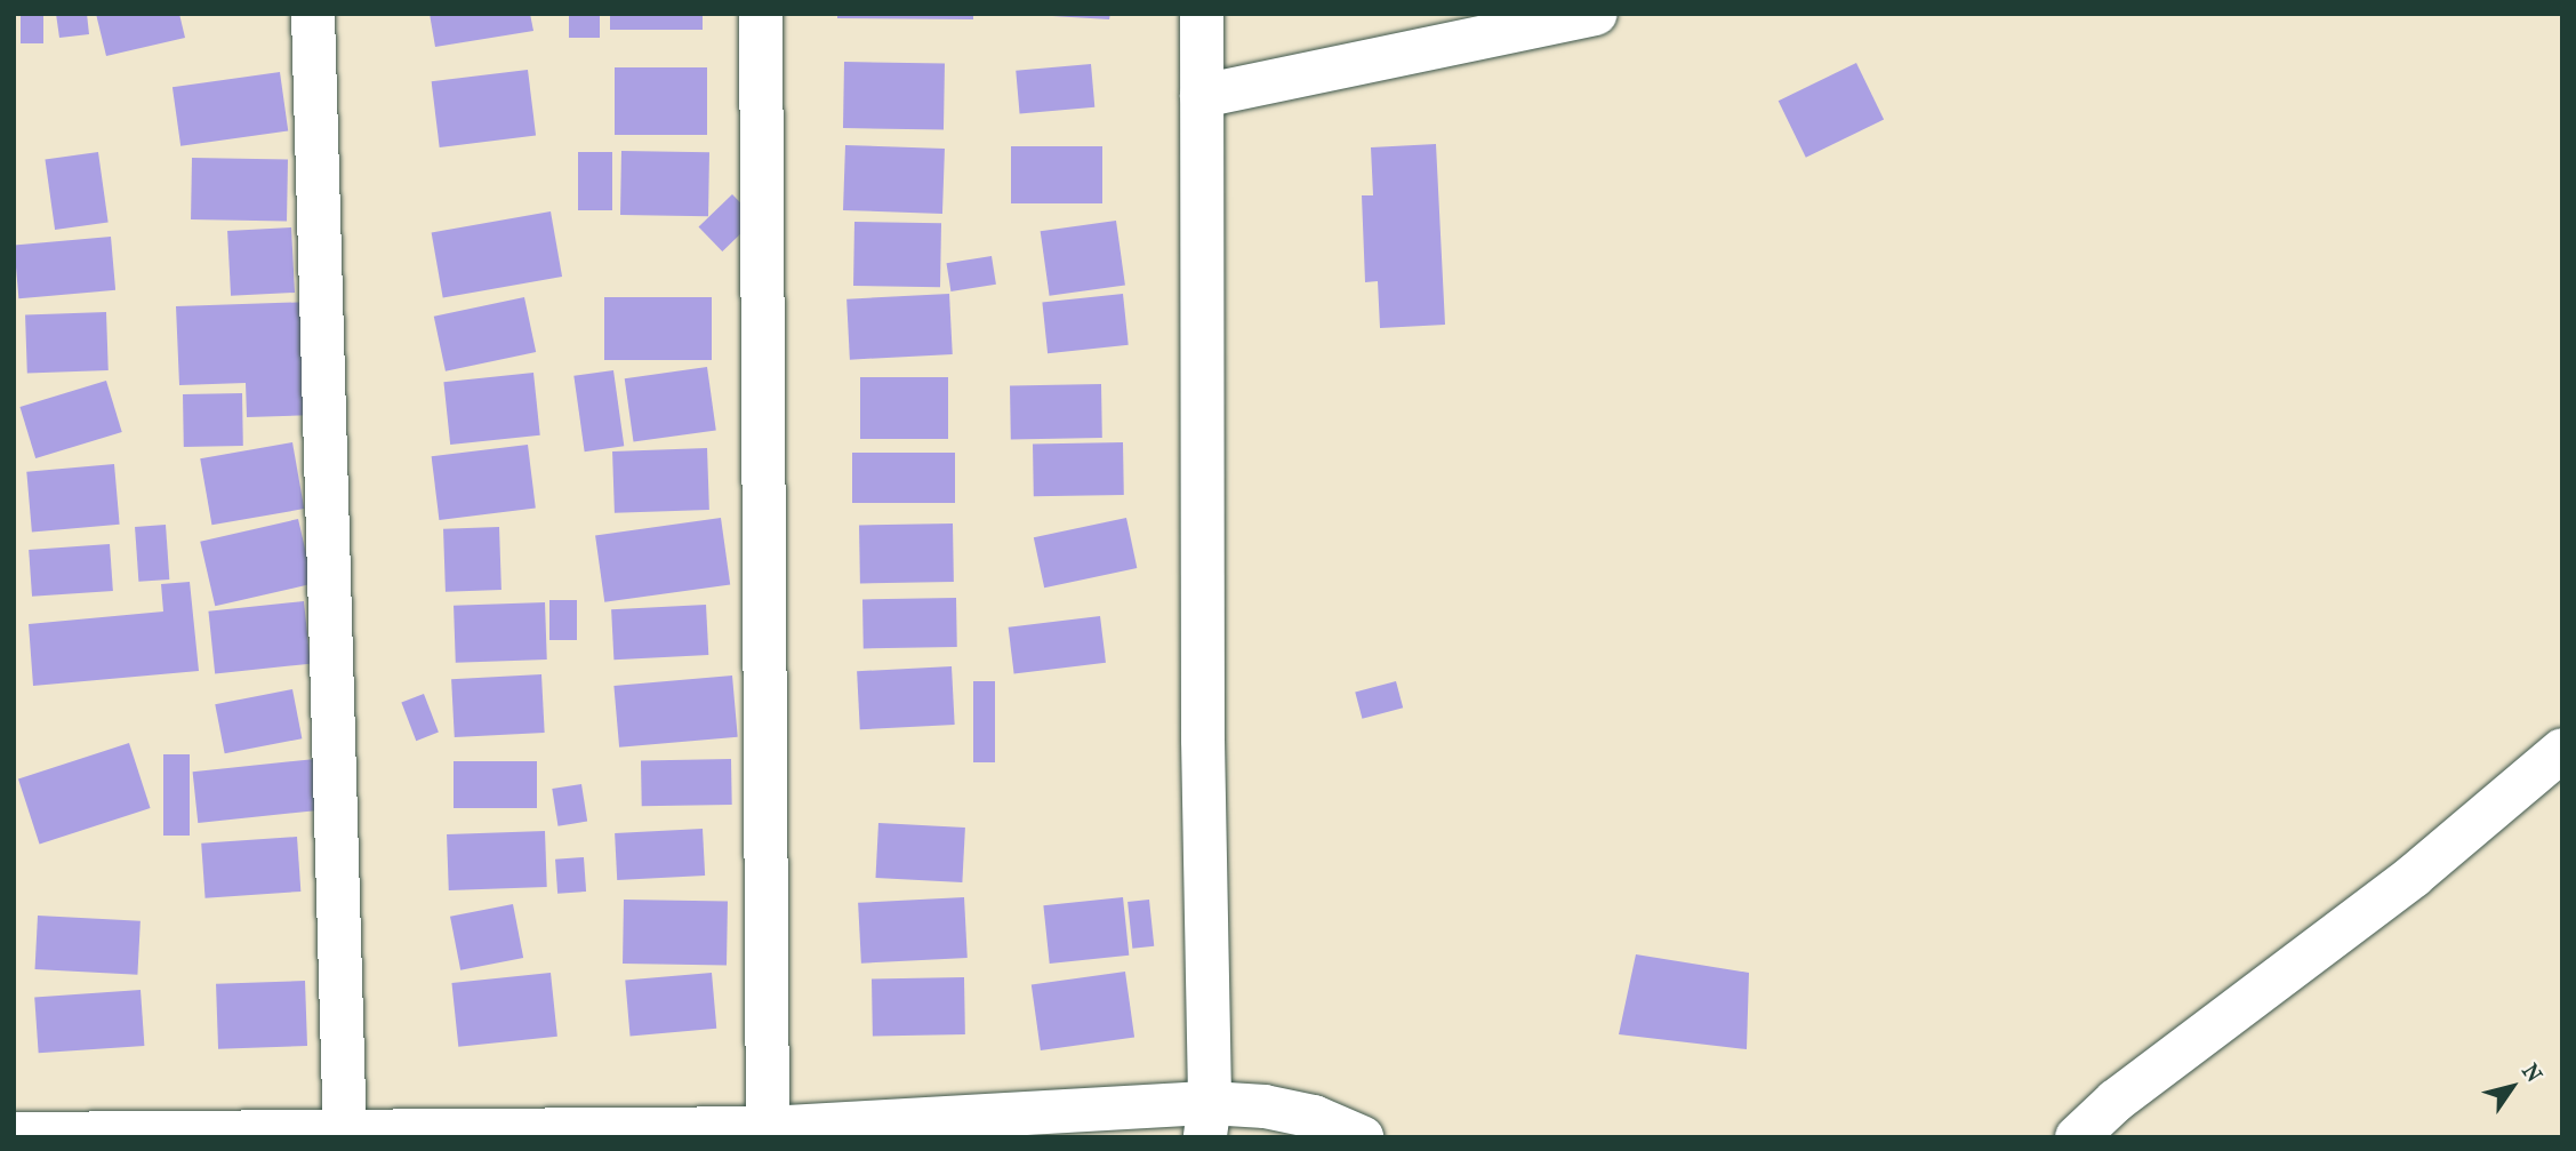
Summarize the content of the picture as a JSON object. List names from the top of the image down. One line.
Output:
{"north":"top right"}
